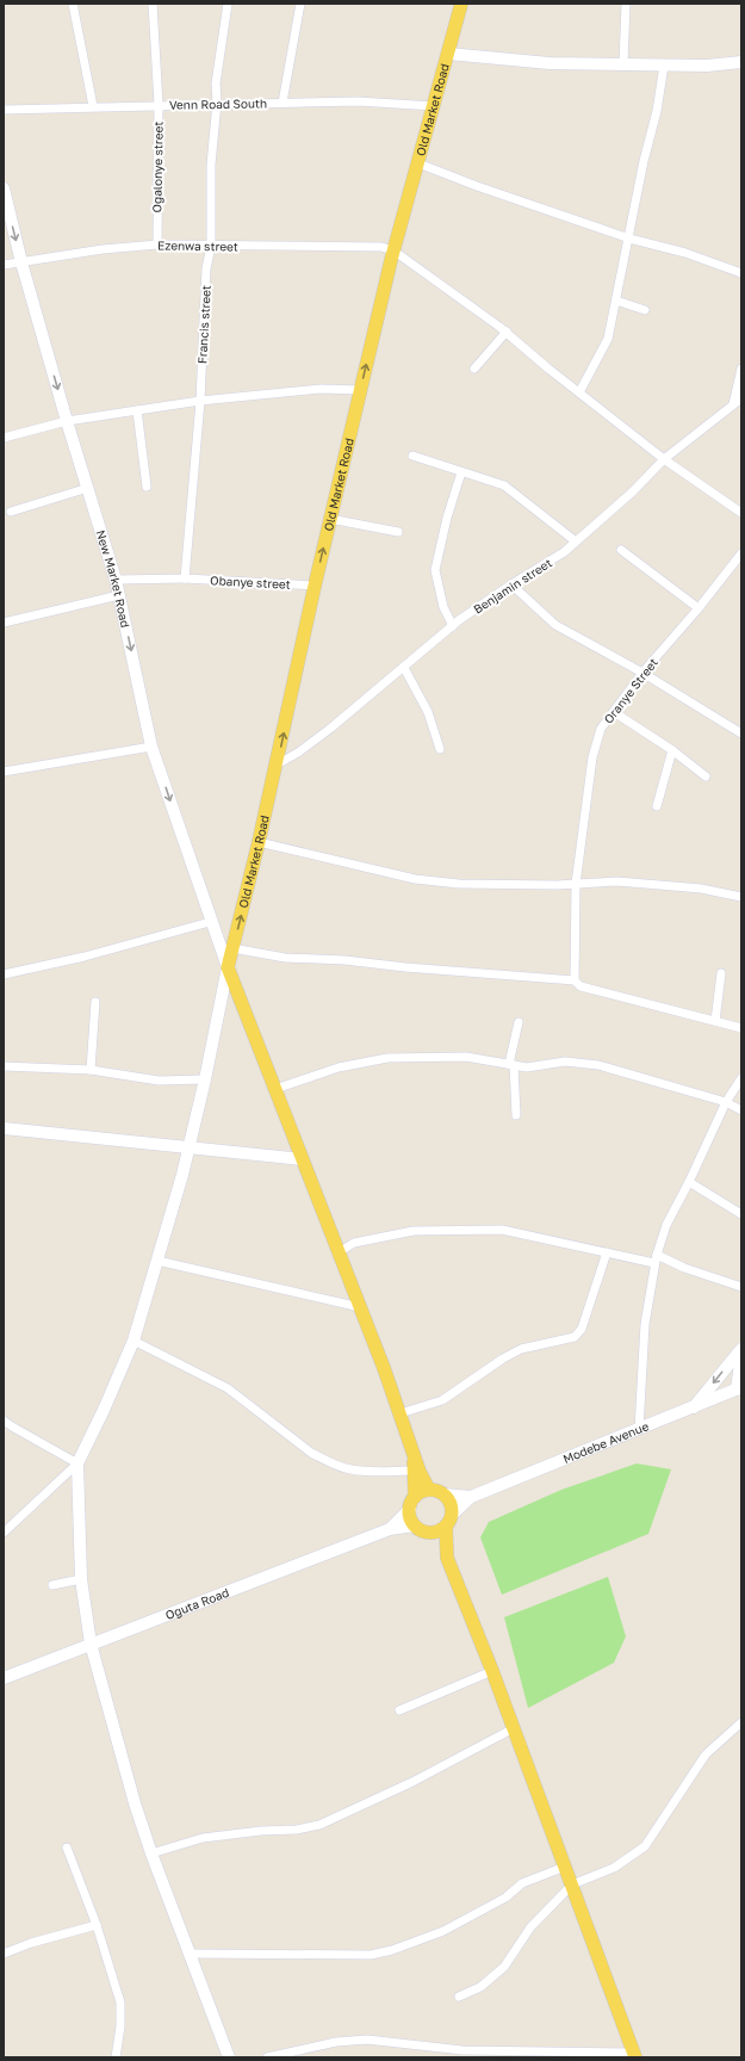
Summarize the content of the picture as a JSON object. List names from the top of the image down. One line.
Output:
{"streets":{"main road":["Old Market Road"],"street":["Venn Road South","Ogalonye street","Ezenwa street","Francis street","New Market Road","Obanye street","Benjamin street","Oranye Street","Modebe Avenue","Oguta Road"]},"crossings":[["Venn Road South","Old Market Road"],["Venn Road South","Ogalonye street"],["Venn Road South","Francis street"],["Old Market Road","Ezenwa street"],["Old Market Road","New Market Road"],["Old Market Road","Obanye street"],["Old Market Road","Benjamin street"],["Ogalonye street","Ezenwa street"],["Ezenwa street","Francis street"],["Ezenwa street","New Market Road"],["Francis street","Obanye street"]],"one_way":["Old Market Road","New Market Road"]}
